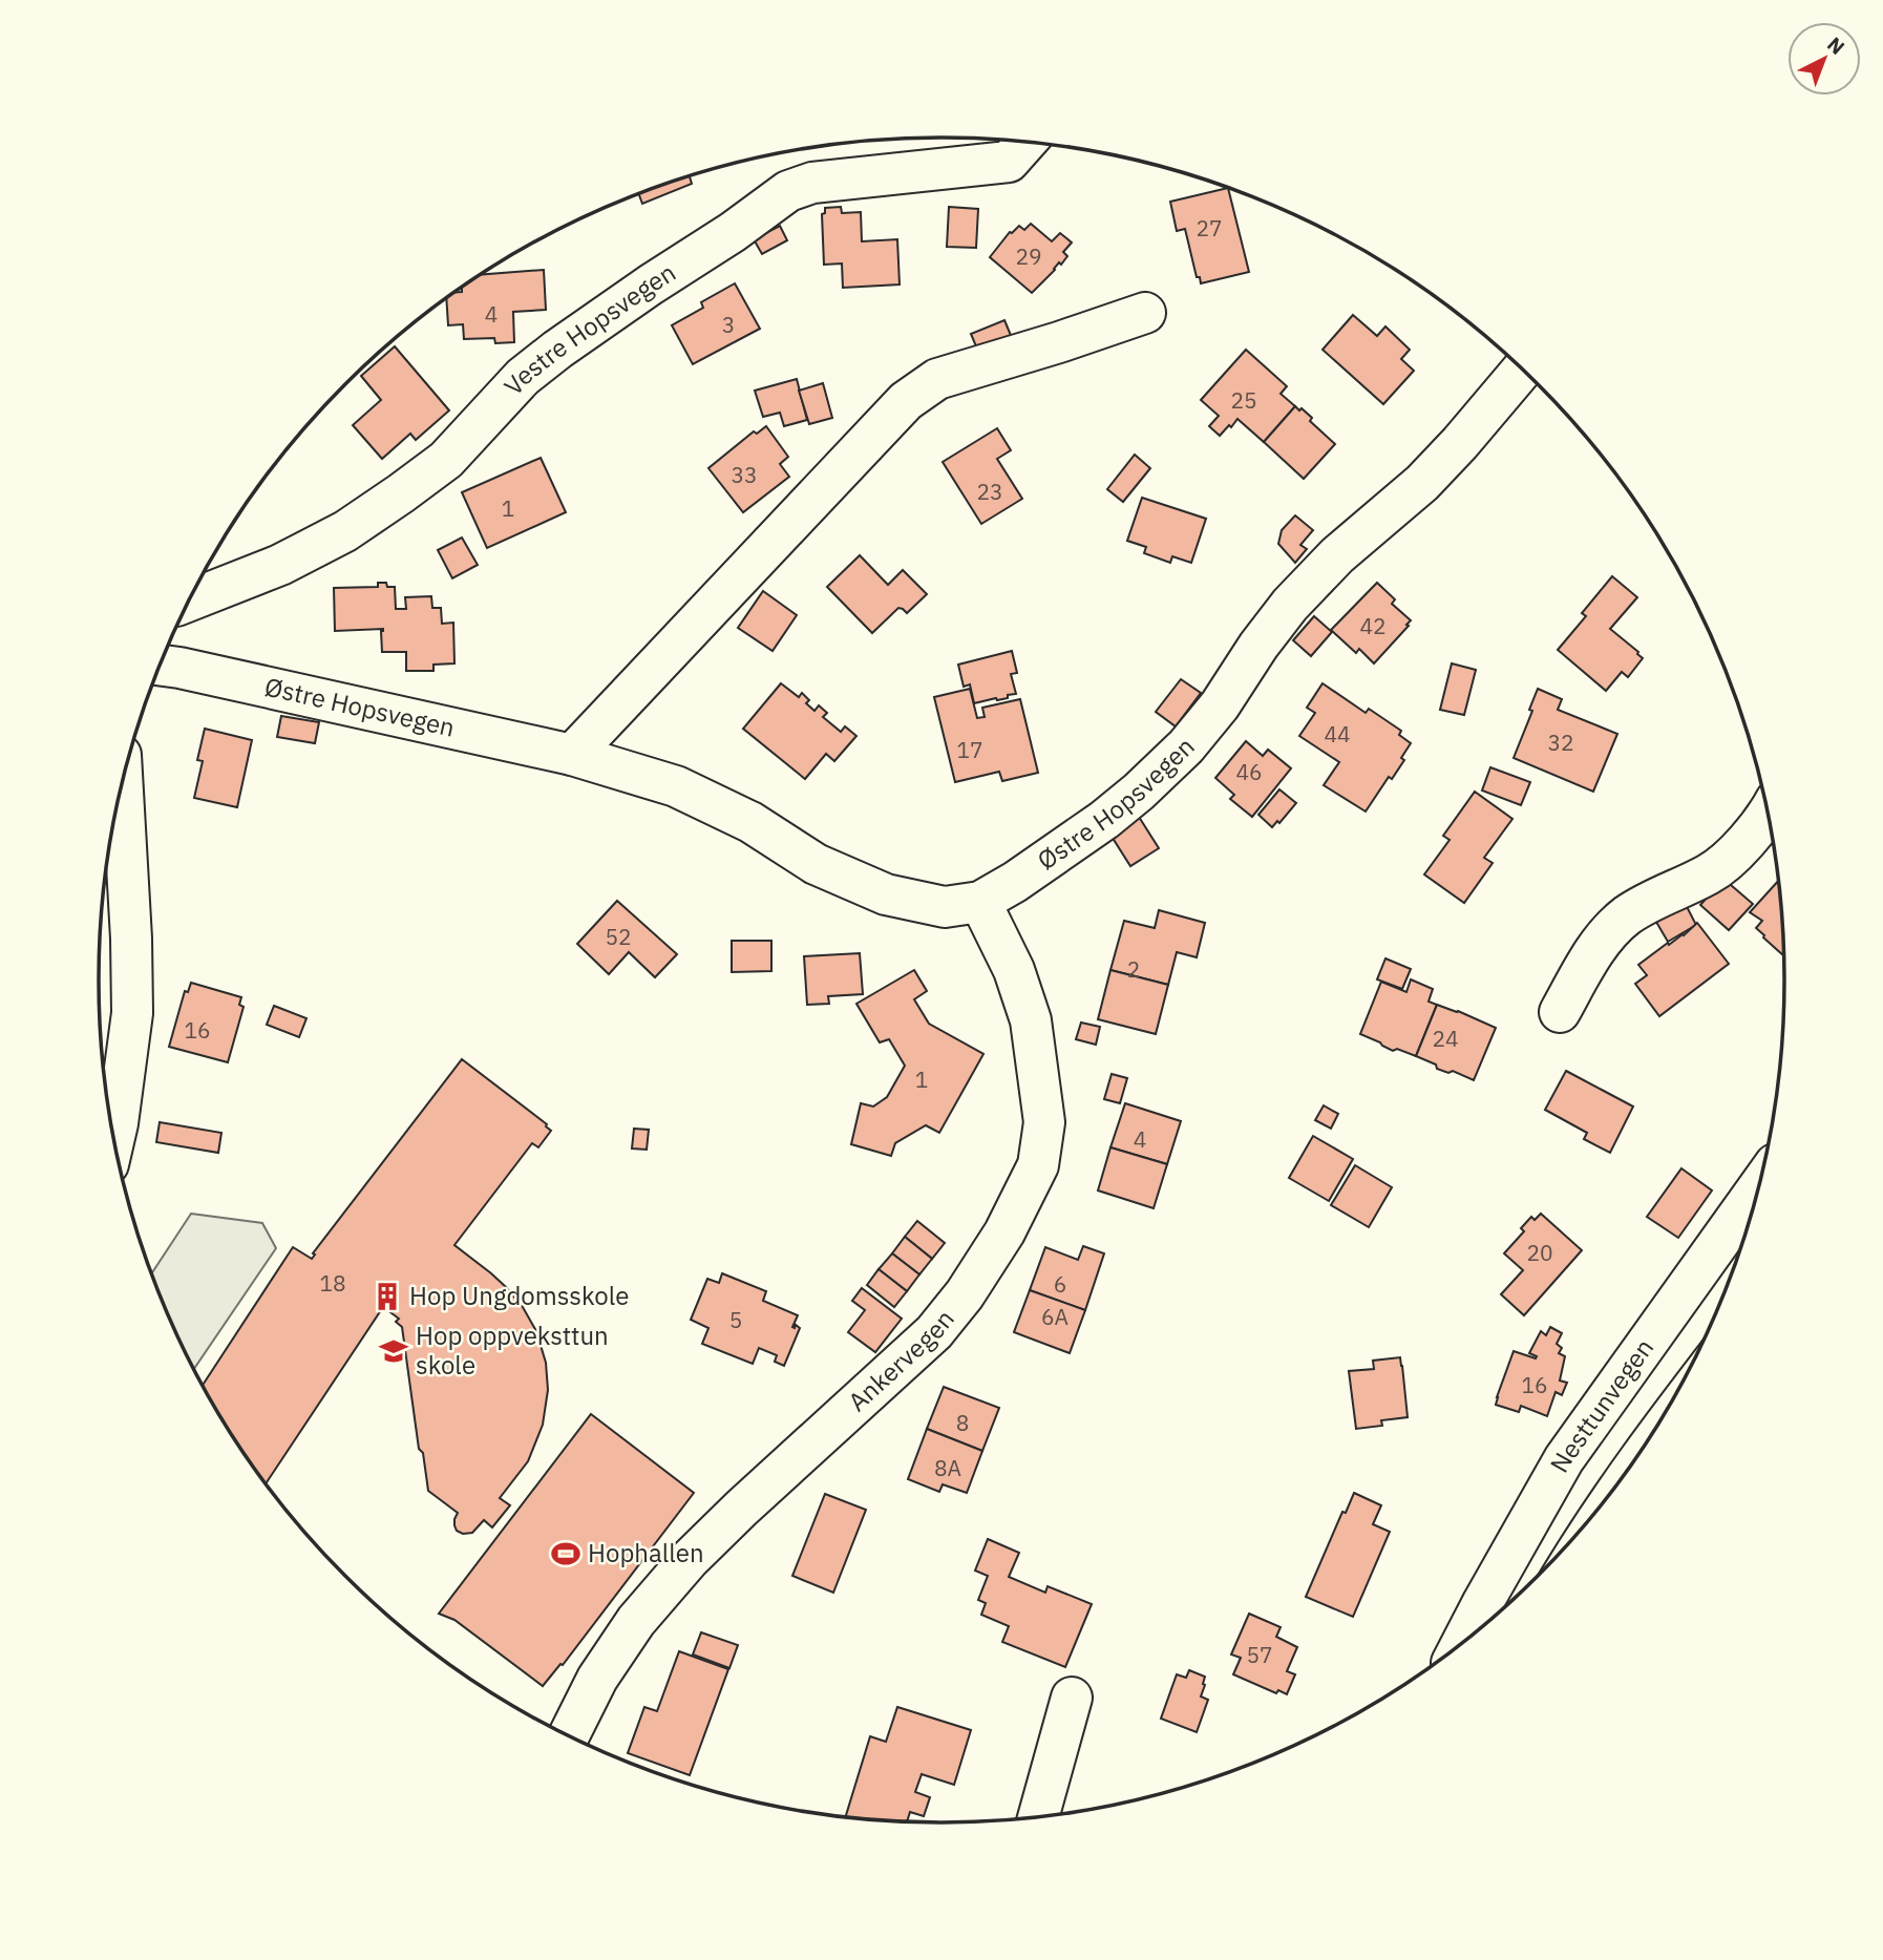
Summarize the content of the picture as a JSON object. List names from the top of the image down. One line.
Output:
{"streets":{"street":["Vestre Hopsvegen","Østre Hopsvegen","Ankervegen","Nesttunvegen"]},"crossings":[["Østre Hopsvegen","Ankervegen"]],"places":{"building":["Hop Ungdomsskole"],"school or university":["Hop oppveksttun skole"],"sports":["Hophallen"]},"house_numbers":["27","29","4","3","25","33","23","1","42","44","32","17","46","52","2","16","24","1","4","20","18","6","6A","5","16","8","8A","57"],"north":"top right"}
